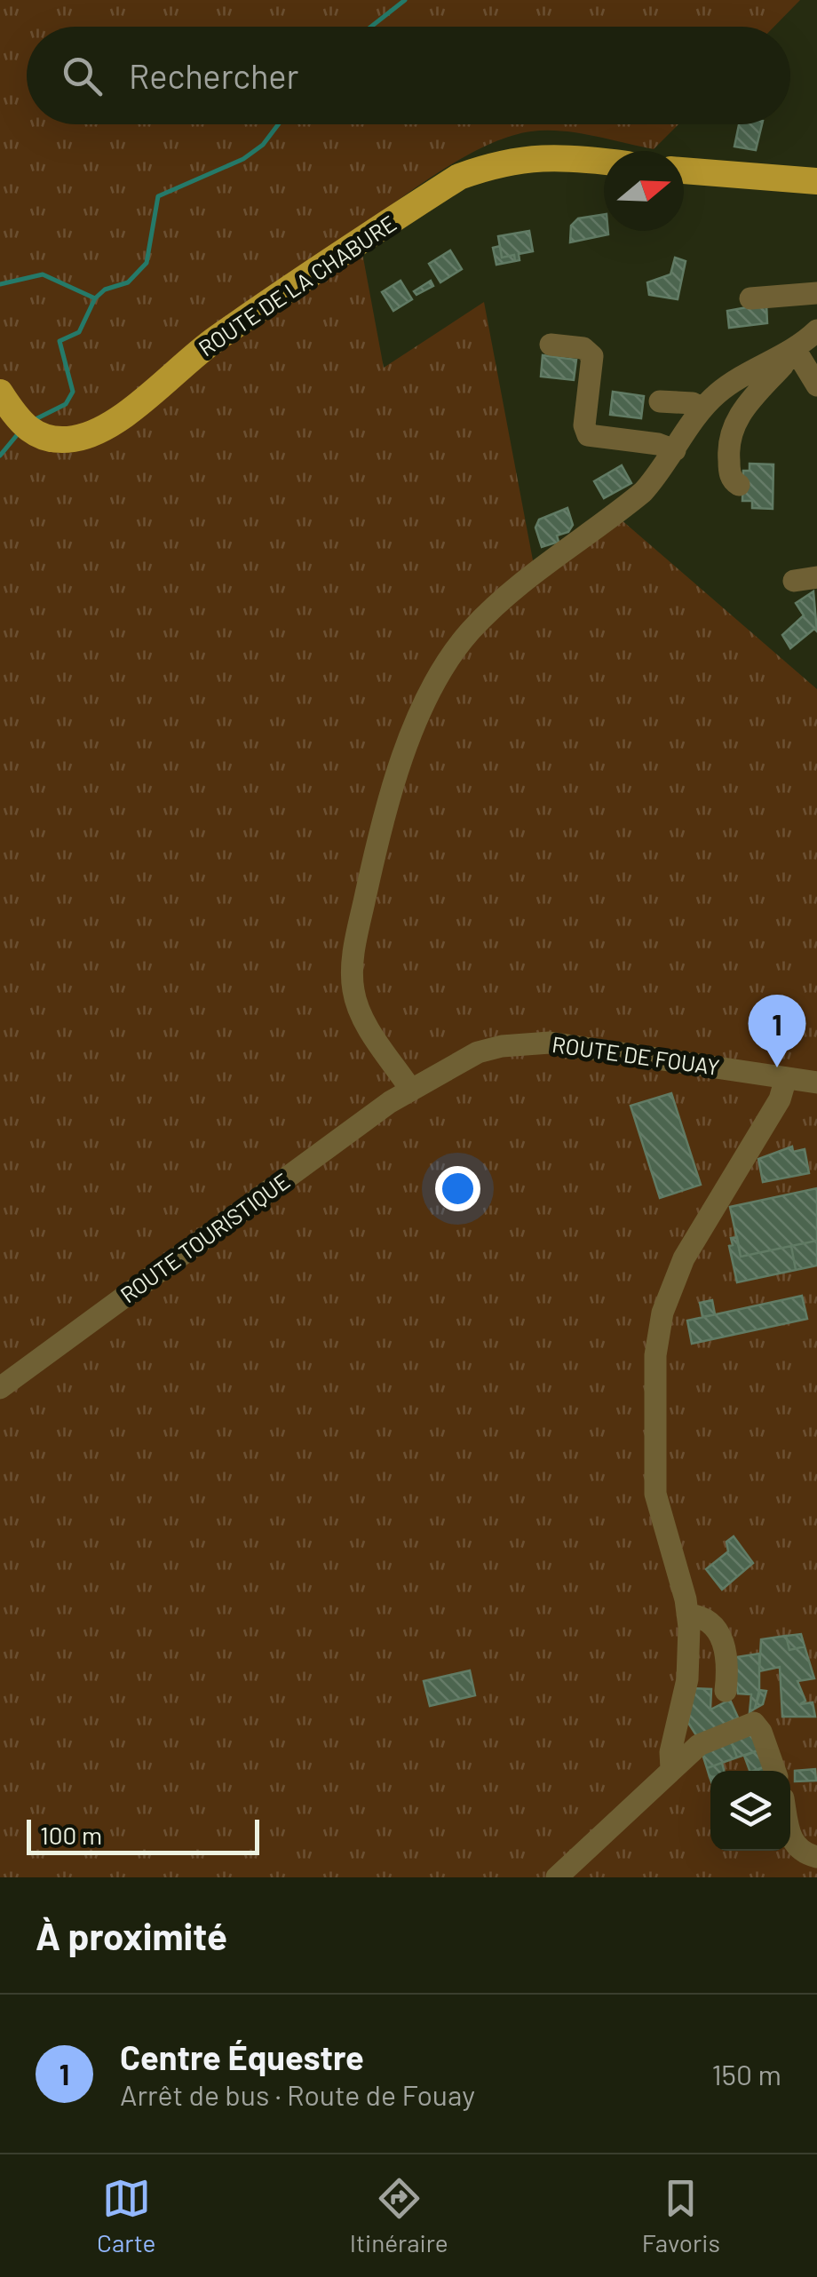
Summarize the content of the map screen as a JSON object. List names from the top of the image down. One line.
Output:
{"streets":{"main road":["ROUTE DE LA CHABURE"],"street":["ROUTE DE FOUAY","ROUTE TOURISTIQUE"]},"crossings":[["ROUTE DE FOUAY","ROUTE TOURISTIQUE"]],"scale_bar":"100 m","north":"right","page":{"search":"Rechercher","pins":"1","scale":"100 m","heading":"À proximité","list":[{"mark":"1","name":"Centre Équestre","note":"Arrêt de bus · Route de Fouay","value":"150 m"}],"nav":["Carte","Itinéraire","Favoris"]}}
